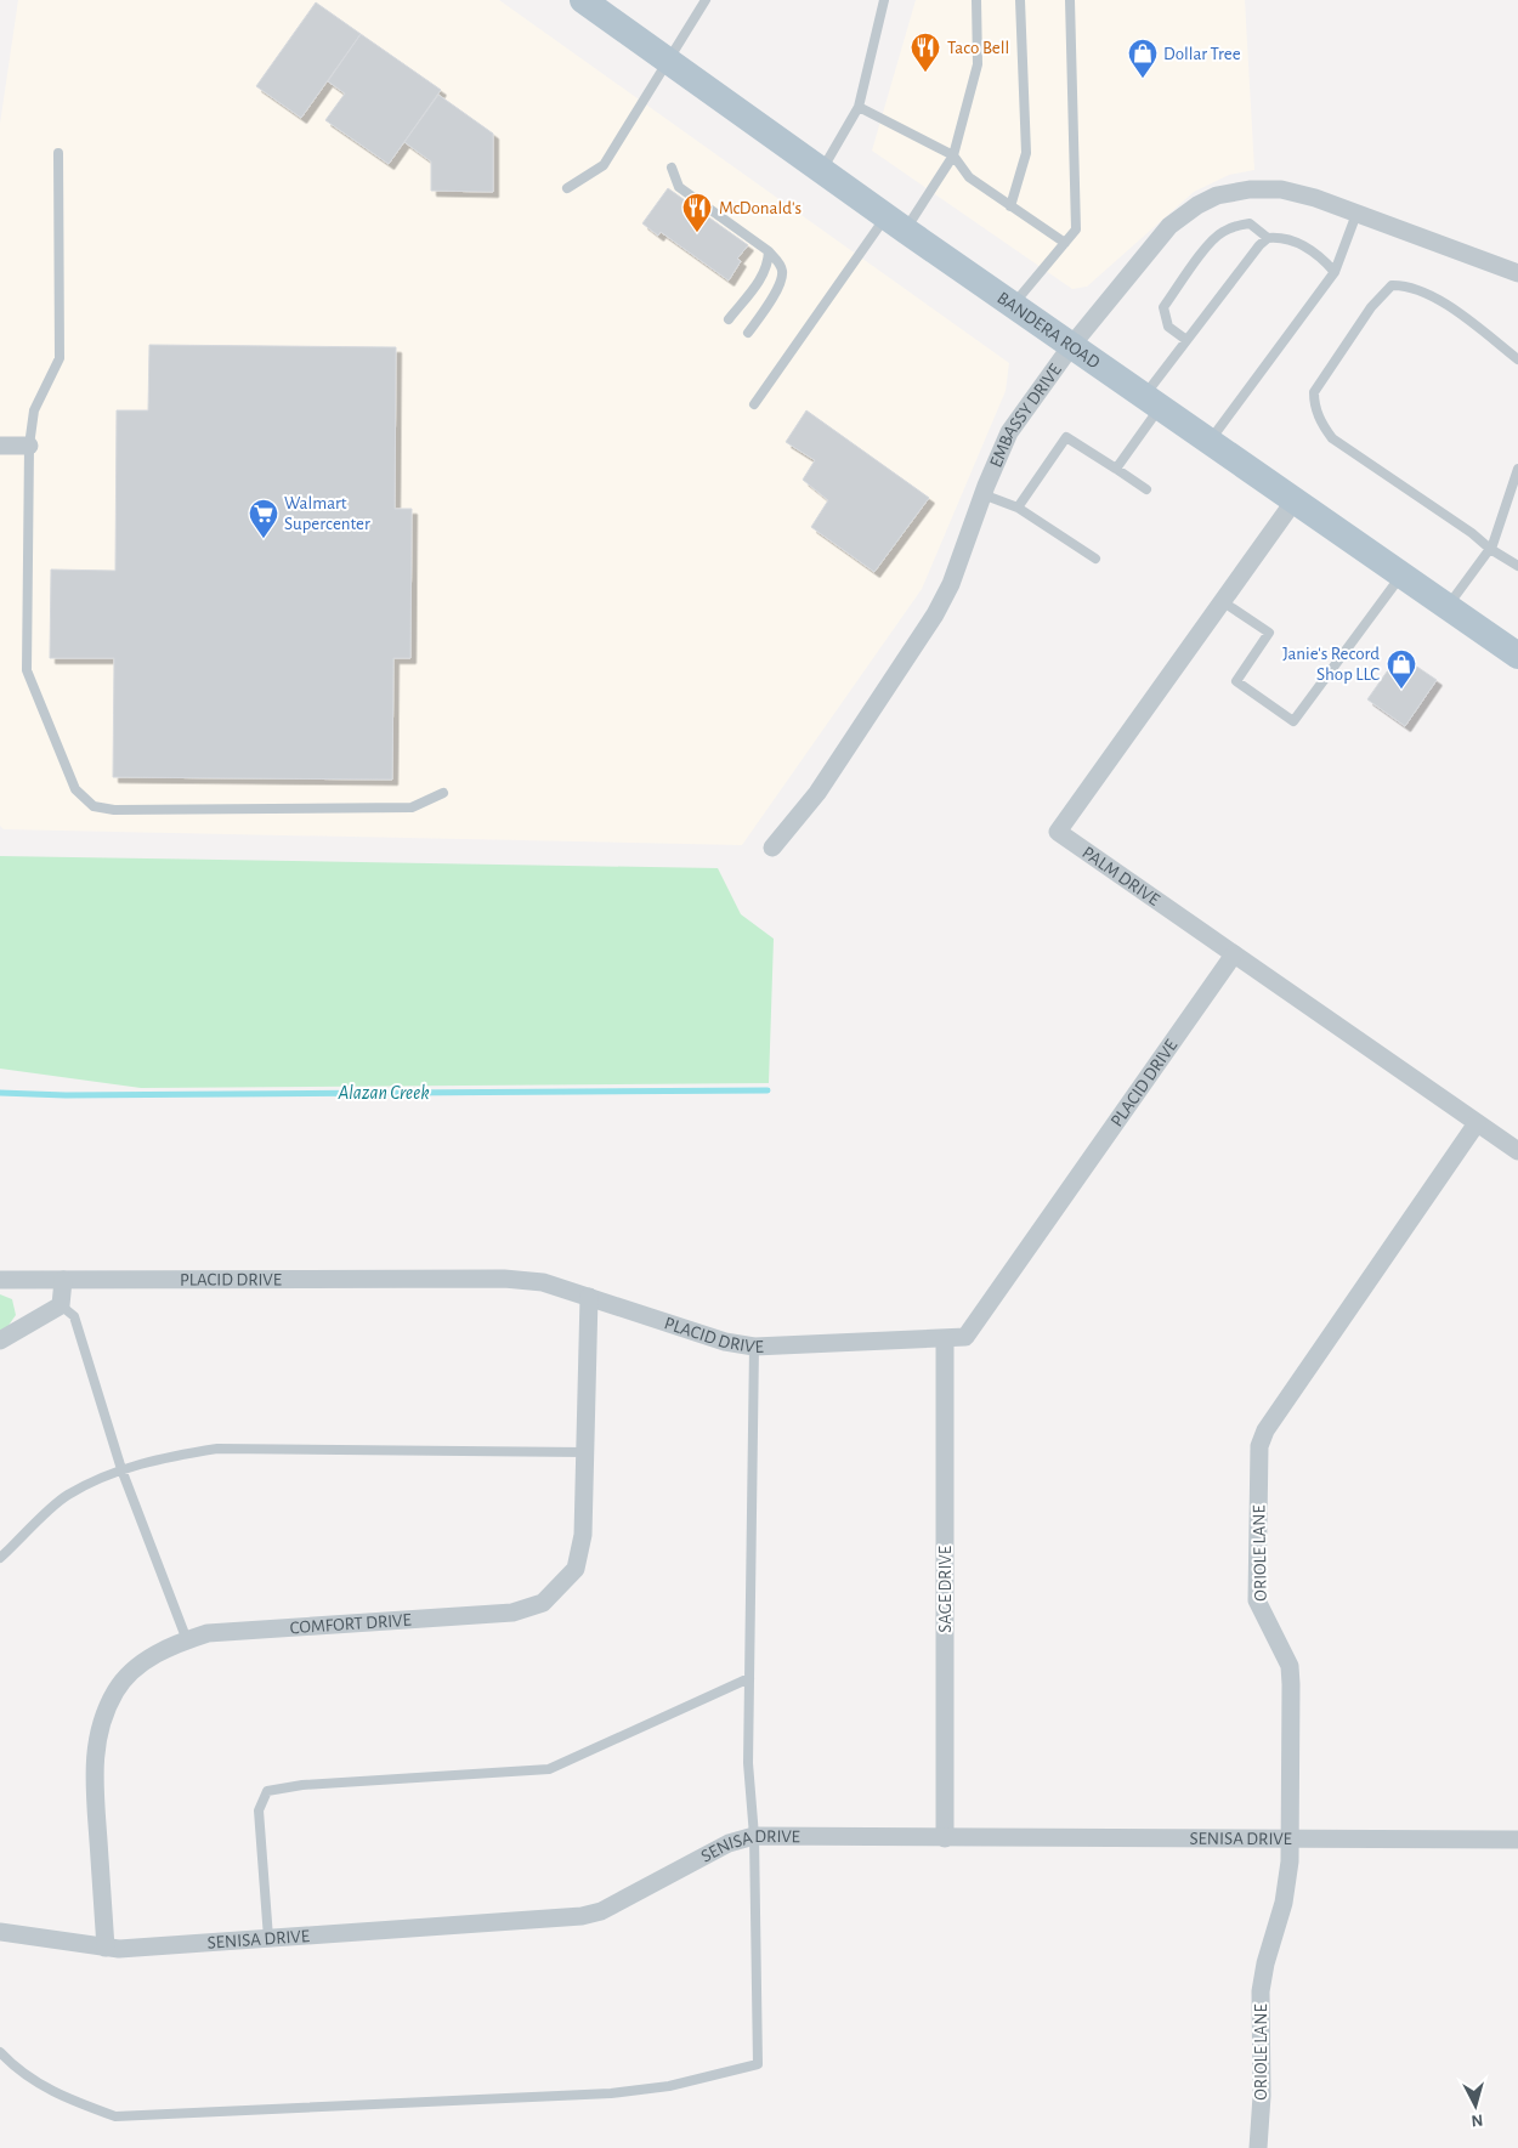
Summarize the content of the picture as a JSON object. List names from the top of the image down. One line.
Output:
{"streets":{"main road":["BANDERA ROAD"],"street":["EMBASSY DRIVE","PALM DRIVE","PLACID DRIVE","ORIOLE LANE","SAGE DRIVE","COMFORT DRIVE","SENISA DRIVE"]},"crossings":[["BANDERA ROAD","EMBASSY DRIVE"],["BANDERA ROAD","PALM DRIVE"],["PALM DRIVE","PLACID DRIVE"],["PALM DRIVE","ORIOLE LANE"],["PLACID DRIVE","SAGE DRIVE"],["PLACID DRIVE","COMFORT DRIVE"],["ORIOLE LANE","SENISA DRIVE"],["SAGE DRIVE","SENISA DRIVE"],["COMFORT DRIVE","SENISA DRIVE"]],"water":["Alazan Creek"],"places":{"restaurant":["Taco Bell","McDonald's"],"shop":["Dollar Tree","Janie's Record Shop LLC"],"supermarket":["Walmart Supercenter"]},"north":"bottom"}
